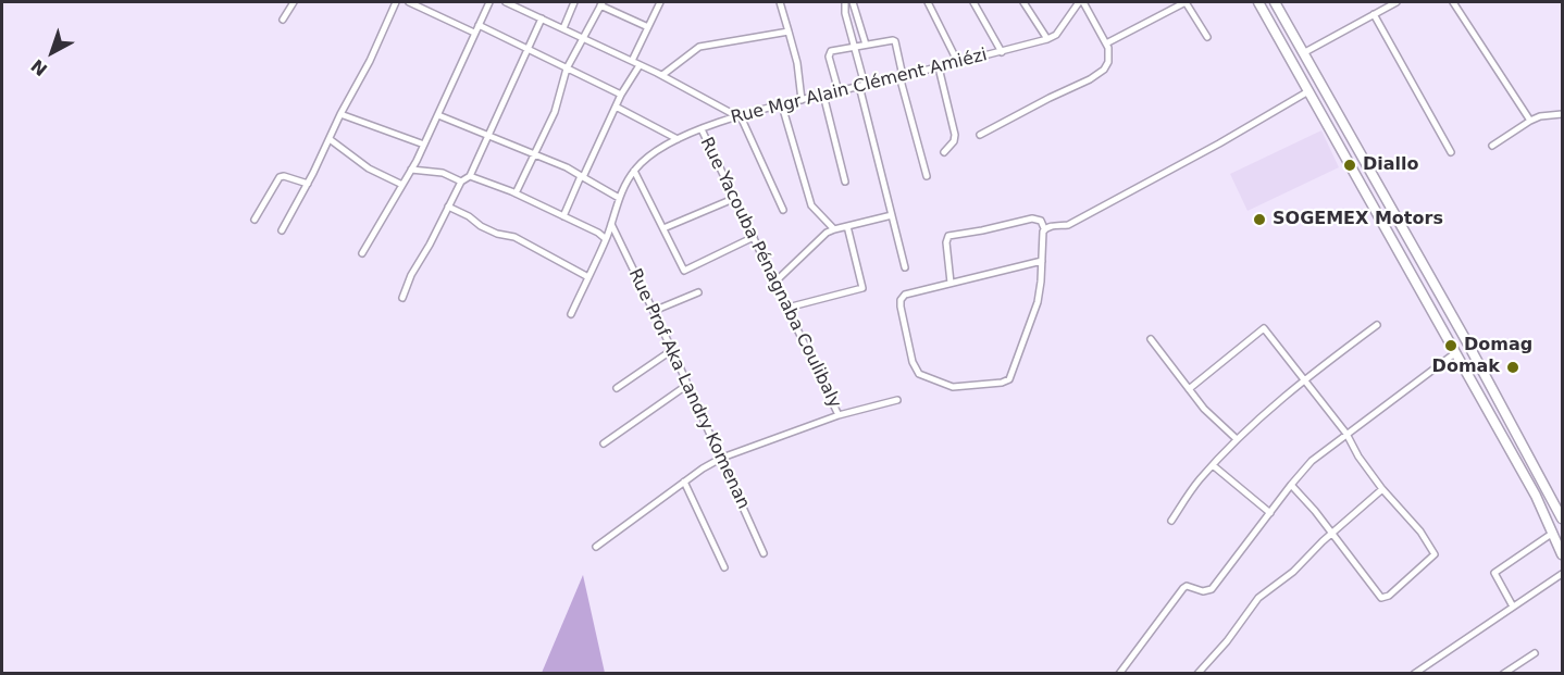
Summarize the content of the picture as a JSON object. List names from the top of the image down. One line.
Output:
{"streets":{"street":["Rue Mgr Alain Clément Amiézi","Rue Yacouba Pénagnaba Coulibaly","Rue Prof Aka Landry Komenan"]},"crossings":[["Rue Mgr Alain Clément Amiézi","Rue Yacouba Pénagnaba Coulibaly"],["Rue Mgr Alain Clément Amiézi","Rue Prof Aka Landry Komenan"]],"places":["Diallo","SOGEMEX Motors","Domag","Domak"],"north":"bottom left"}
